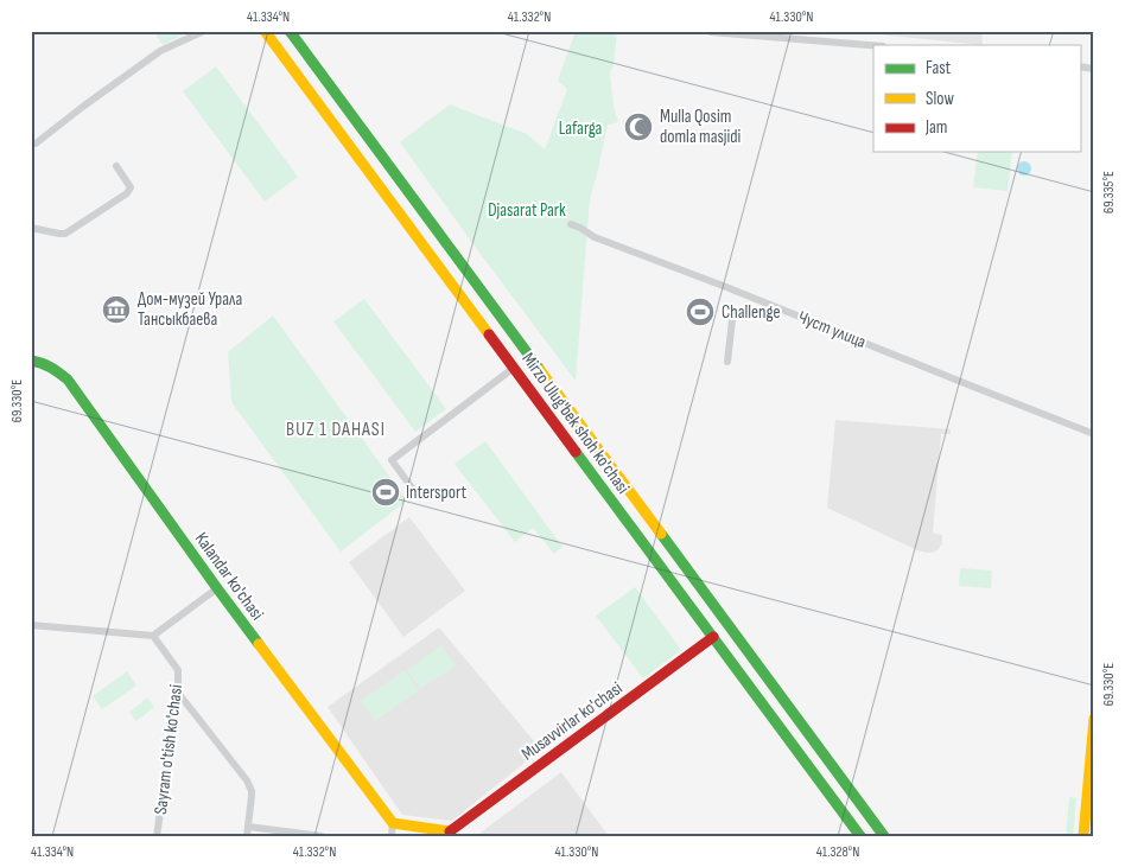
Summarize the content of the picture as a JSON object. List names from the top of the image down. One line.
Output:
{"streets":{"main road":["Mirzo Ulug'bek shoh ko'chasi","Kalandar ko'chasi","Musavvirlar ko'chasi"],"street":["Чуст улица","Sayram o'tish ko'chasi"]},"crossings":[["Mirzo Ulug'bek shoh ko'chasi","Musavvirlar ko'chasi"]],"districts":["BUZ 1 DAHASI"],"parks":["Lafarga","Djasarat Park"],"places":{"mosque":["Mulla Qosim domla masjidi"],"museum":["Дом-музей Урала Тансыкбаева"],"sports":["Challenge","Intersport"]},"legend":["Fast","Slow","Jam"],"coordinates":["41.334°N","41.332°N","41.330°N","69.335°E","69.330°E","41.328°N"]}
